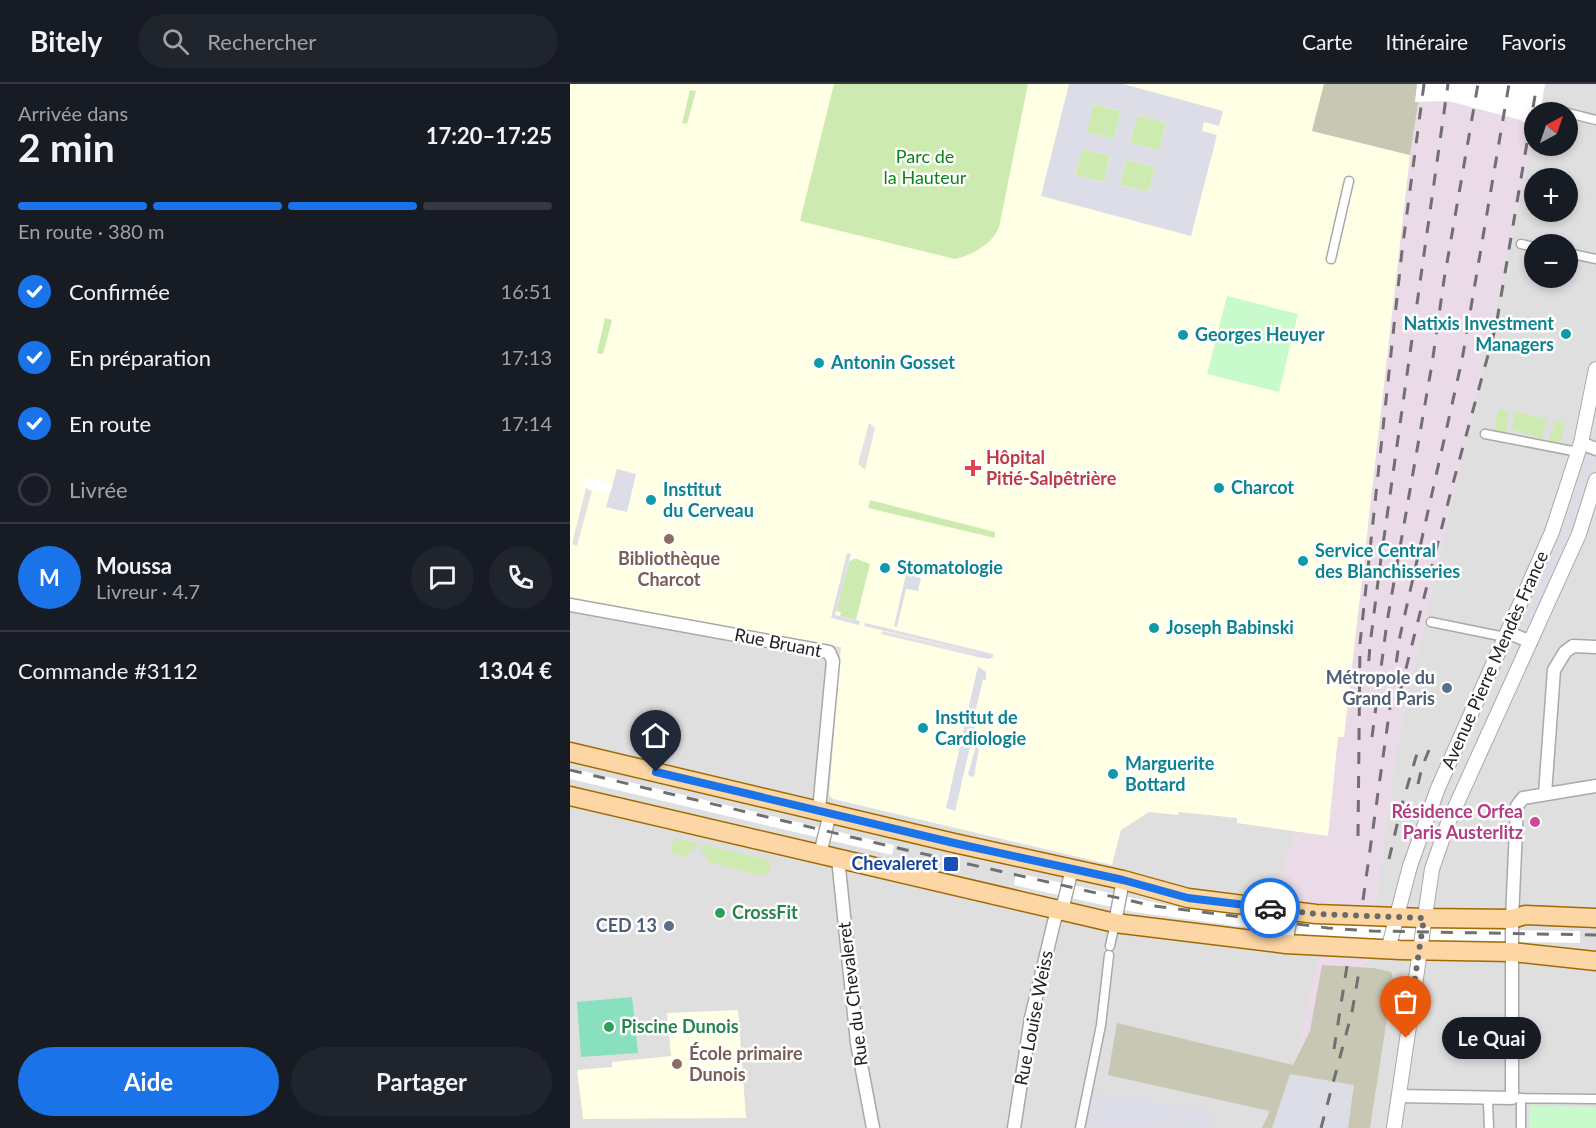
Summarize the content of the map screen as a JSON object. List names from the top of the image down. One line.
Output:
{"streets":{"street":["Rue Bruant","Avenue Pierre Mendès France","Rue du Chevaleret","Rue Louise Weiss"]},"crossings":[["Rue Bruant","Rue du Chevaleret"]],"parks":["Parc de la Hauteur"],"places":{"other":["Natixis Investment Managers","Georges Heuyer","Antonin Gosset","Charcot","Institut du Cerveau","Bibliothèque Charcot","Service Central des Blanchisseries","Stomatologie","Joseph Babinski","Métropole du Grand Paris","Institut de Cardiologie","Marguerite Bottard","Résidence Orfea Paris Austerlitz","CrossFit","CED 13","Piscine Dunois","Le Quai","École primaire Dunois"],"health":["Hôpital Pitié-Salpêtrière"],"transit":["Chevaleret"]},"north":"top right","page":{"header":"Bitely","search":"Rechercher","nav":["Carte","Itinéraire","Favoris"],"heading":["2 min","Arrivée dans","17:20–17:25"],"panel":["Moussa","Livreur · 4.7","Commande #3112","13.04 €"],"map_buttons":["+","−"],"bar":"En route · 380 m","list":[["Confirmée","16:51"],["En préparation","17:13"],["En route","17:14"],"Livrée"],"round":"M","bubble":"Le Quai","buttons":["Aide","Partager"]}}
